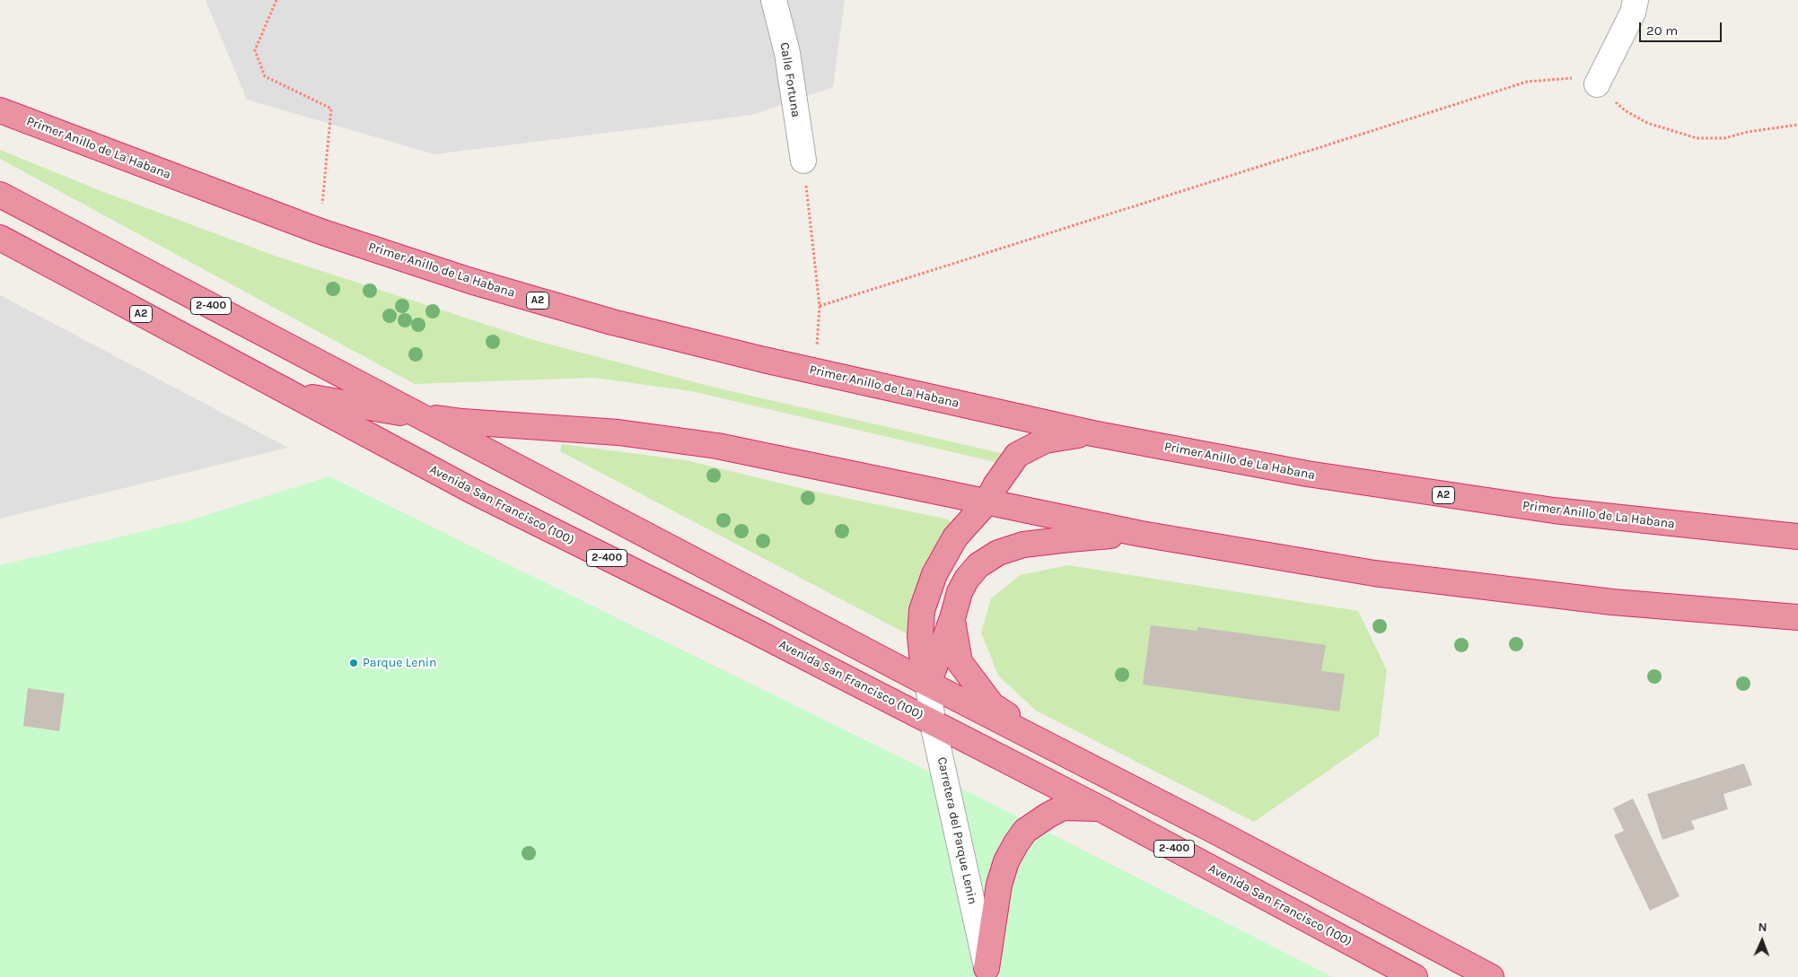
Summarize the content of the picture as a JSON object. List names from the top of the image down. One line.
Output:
{"streets":{"highway":["Primer Anillo de La Habana","A2","2-400","Avenida San Francisco (100)"],"street":["Calle Fortuna","Carretera del Parque Lenin"]},"crossings":[["A2","2-400"],["A2","Avenida San Francisco (100)"],["2-400","Carretera del Parque Lenin"],["Avenida San Francisco (100)","Carretera del Parque Lenin"]],"places":["Parque Lenin"],"scale_bar":"20 m","north":"top"}
